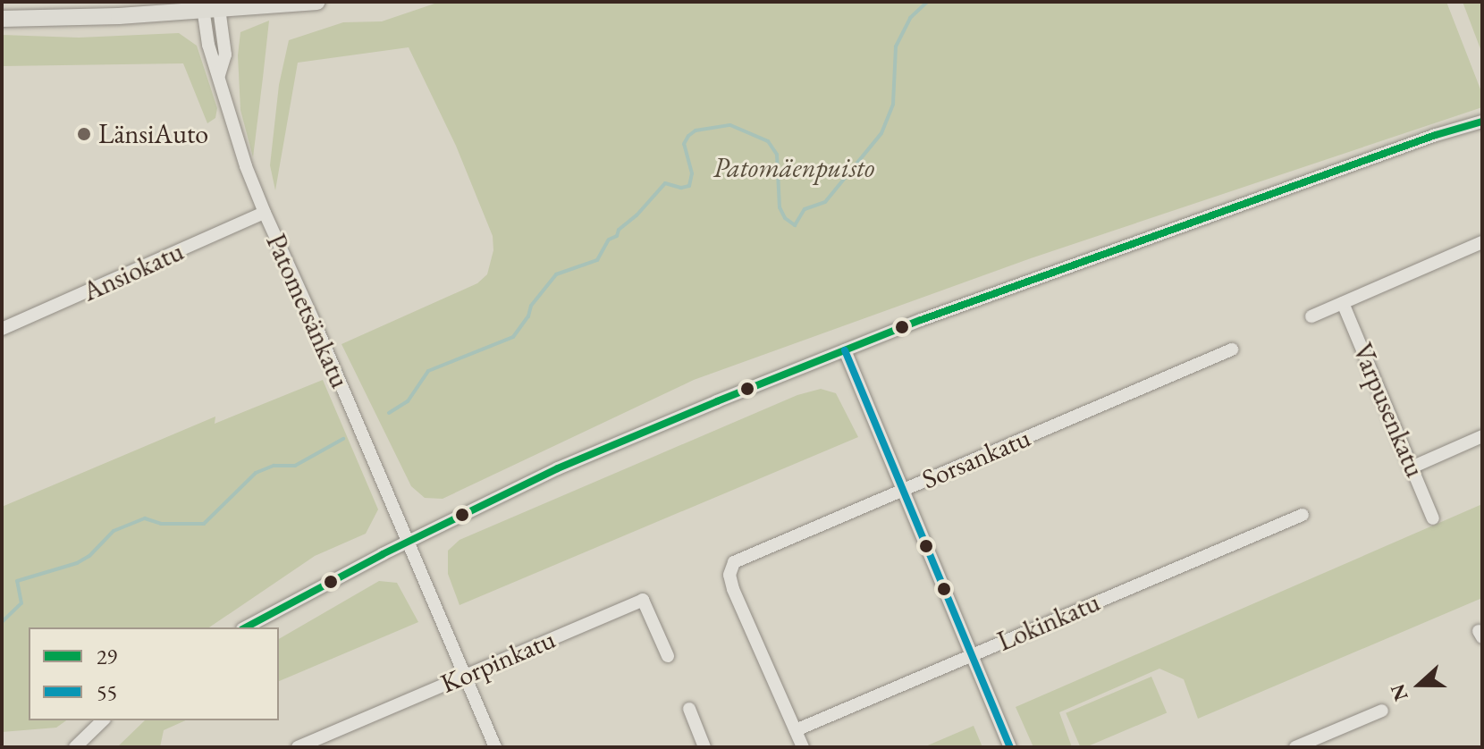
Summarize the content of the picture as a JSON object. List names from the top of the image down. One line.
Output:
{"streets":{"street":["Ansiokatu","Patometsänkatu","Varpusenkatu","Sorsankatu","Lokinkatu","Korpinkatu"]},"crossings":[["Ansiokatu","Patometsänkatu"],["Patometsänkatu","Korpinkatu"],["Sorsankatu","Lokinkatu"]],"parks":["Patomäenpuisto"],"places":["LänsiAuto"],"lines":["transit line 29","transit line 55"],"legend":["29","55"],"north":"left"}
